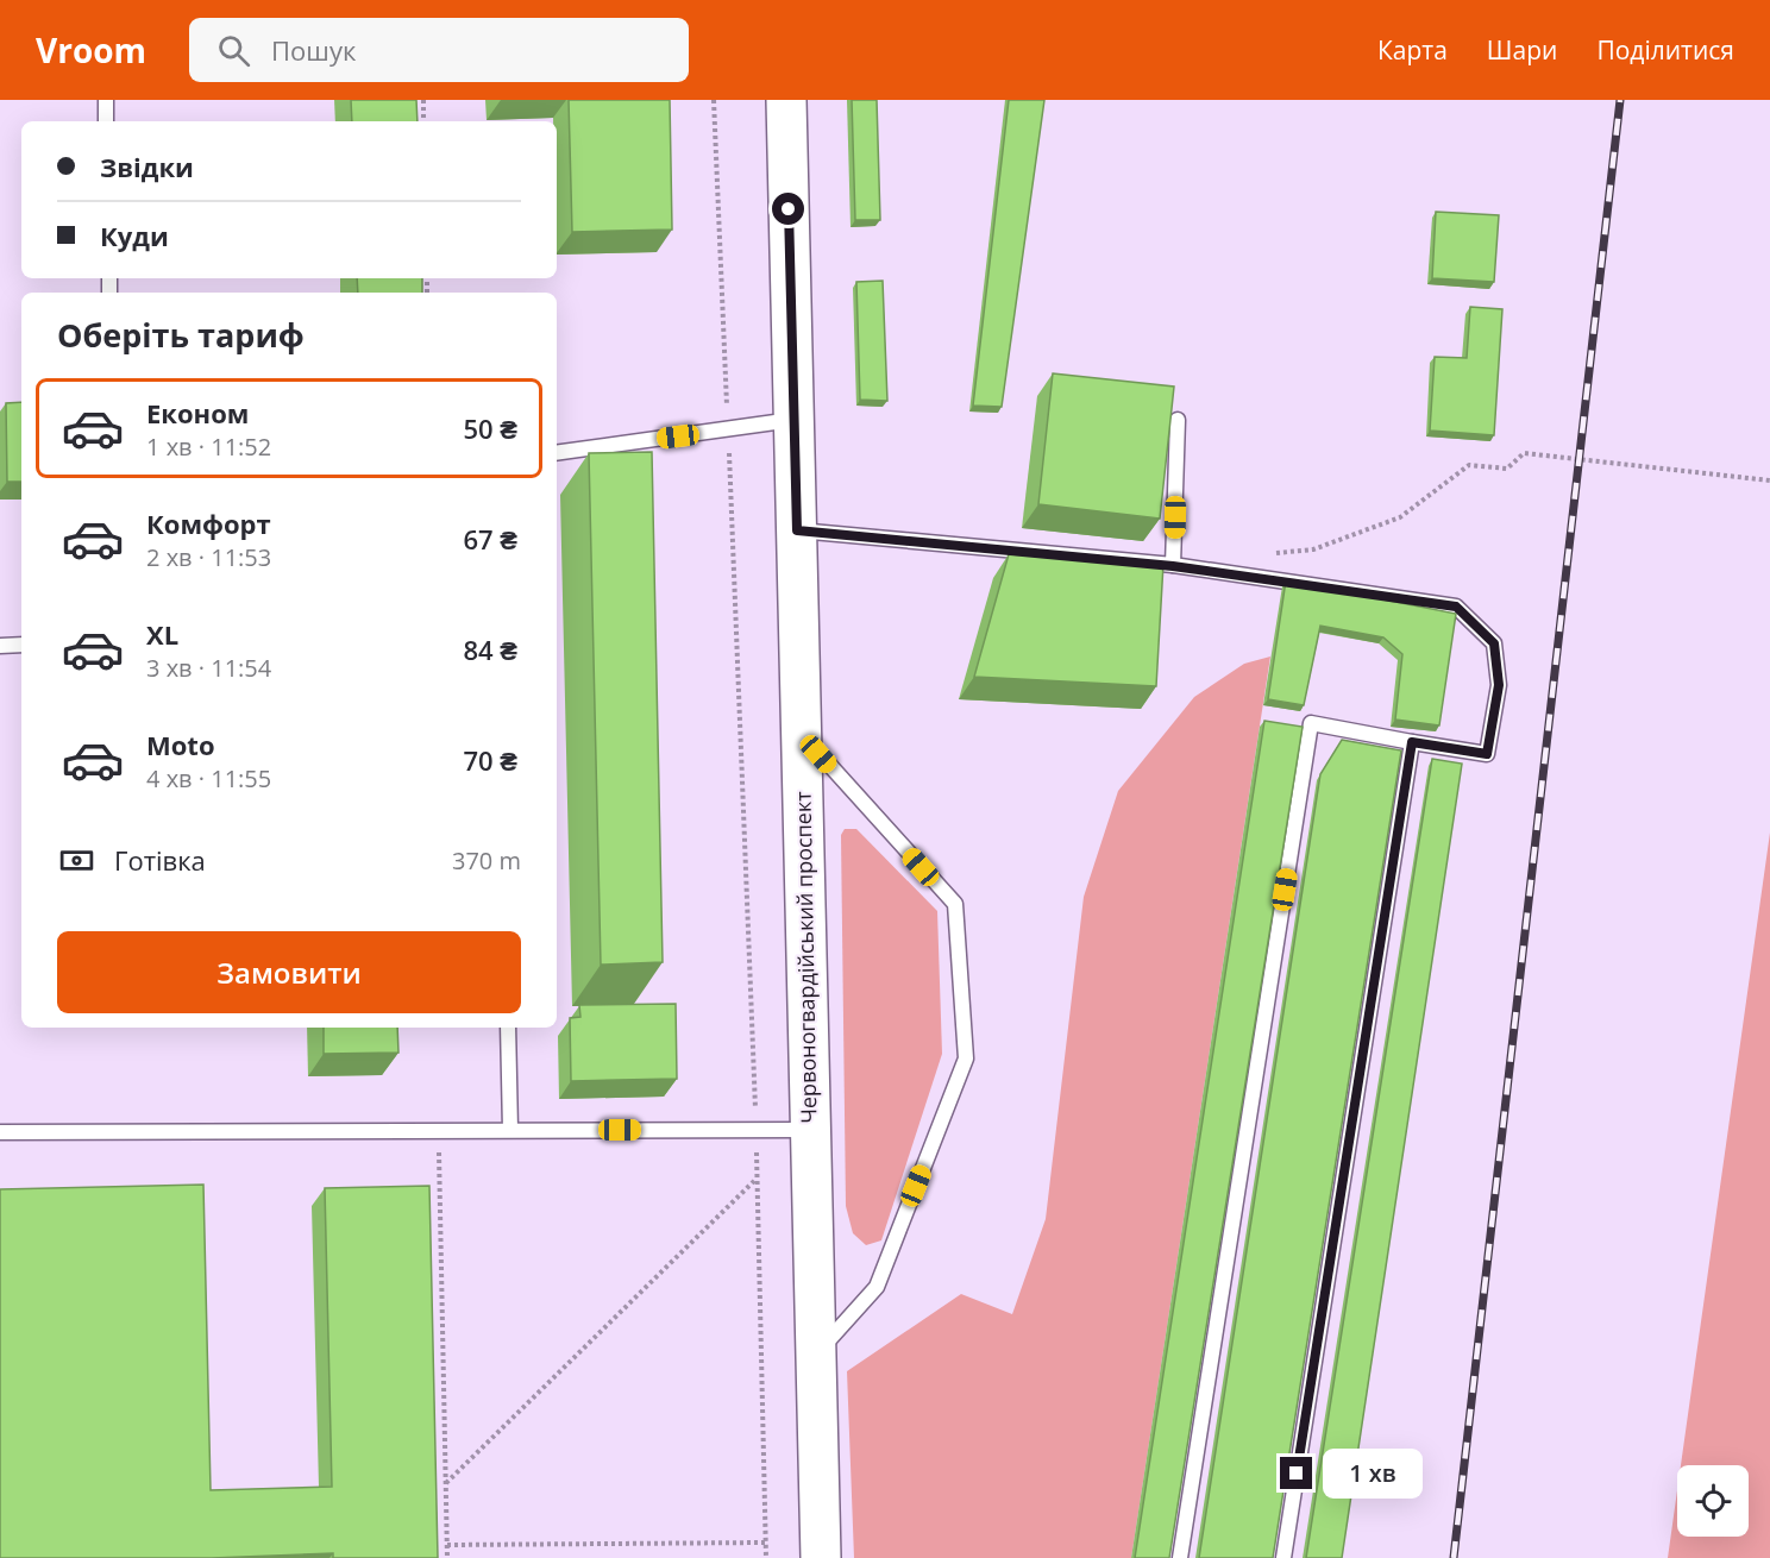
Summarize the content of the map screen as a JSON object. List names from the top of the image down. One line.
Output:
{"streets":{"main road":["Червоногвардійський проспект"]},"page":{"header":"Vroom","search":"Пошук","nav":["Карта","Шари","Поділитися"],"banner":["Звідки","Куди"],"heading":"Оберіть тариф","list":[{"name":"Економ","note":"1 хв · 11:52","value":"50 ₴"},{"name":"Комфорт","note":"2 хв · 11:53","value":"67 ₴"},{"name":"XL","note":"3 хв · 11:54","value":"84 ₴"},{"name":"Moto","note":"4 хв · 11:55","value":"70 ₴"}],"pay":["Готівка","370 m"],"buttons":"Замовити","bubble":"1 хв"}}
